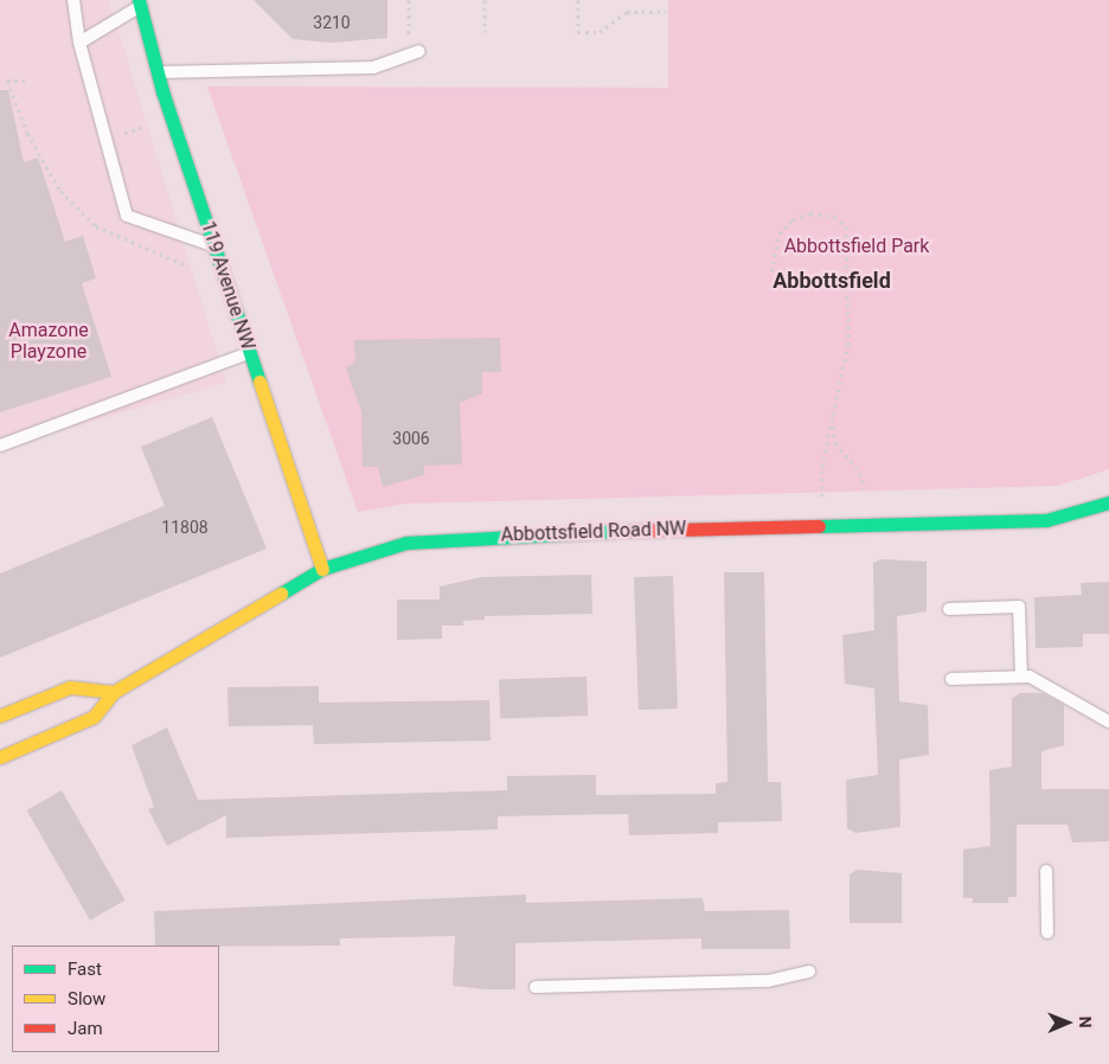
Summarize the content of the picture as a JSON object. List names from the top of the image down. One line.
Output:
{"streets":{"street":["119 Avenue NW","Abbottsfield Road NW"]},"crossings":[["119 Avenue NW","Abbottsfield Road NW"]],"districts":["Abbottsfield"],"parks":["Abbottsfield Park","Amazone Playzone"],"house_numbers":["3210","3006","11808"],"legend":["Fast","Slow","Jam"],"north":"right"}
